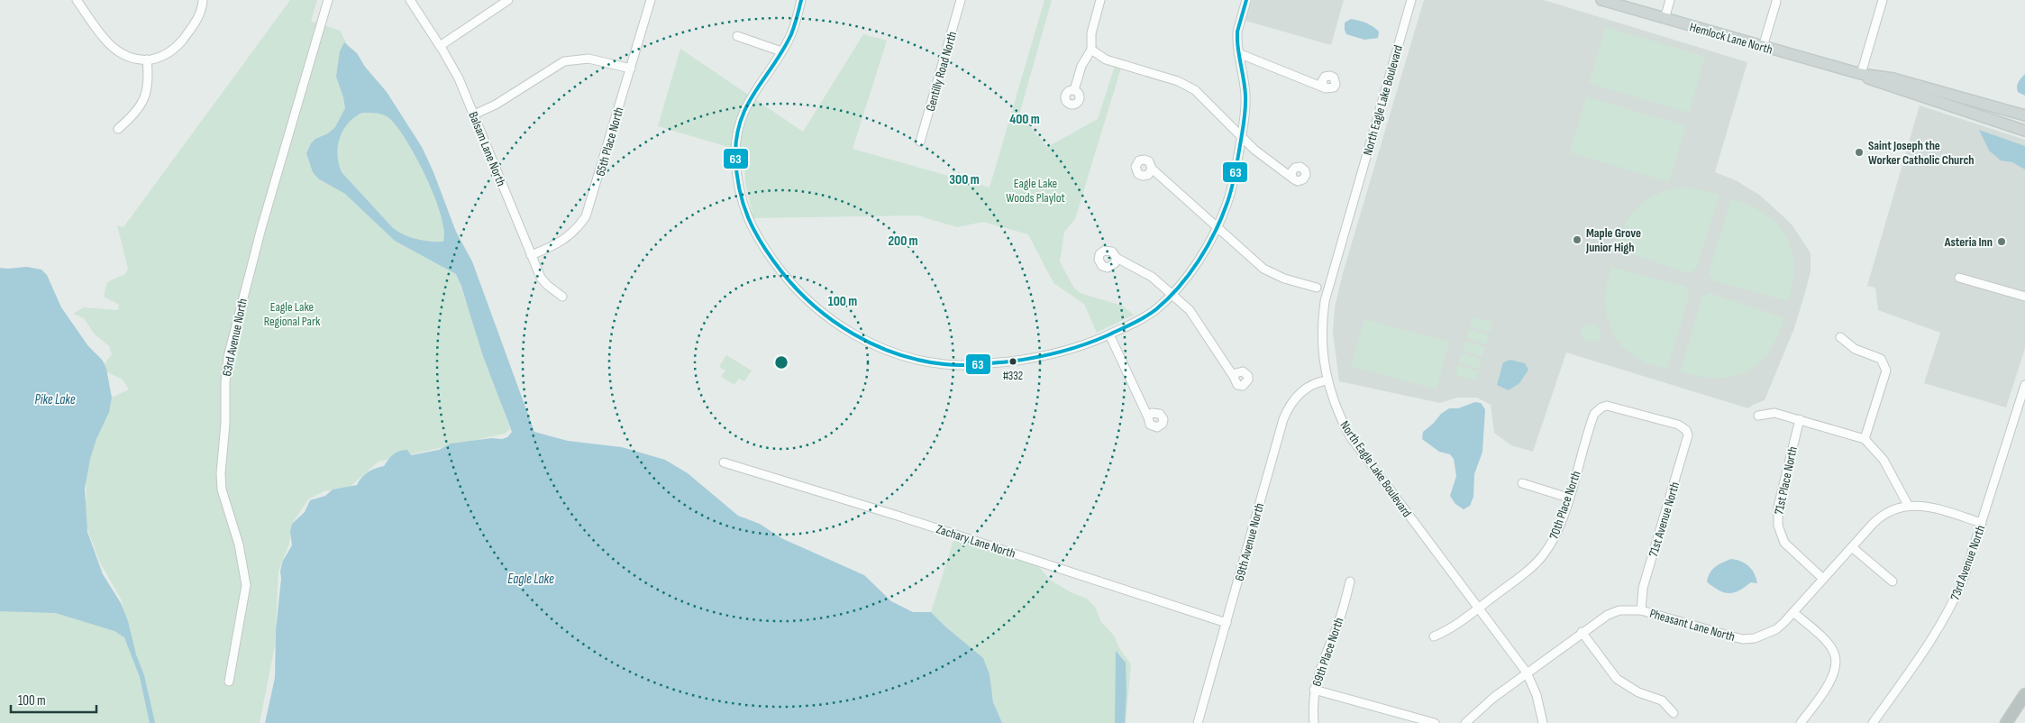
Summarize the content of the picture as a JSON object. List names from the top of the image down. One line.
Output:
{"streets":{"main road":["Hemlock Lane North"],"street":["Gentilly Road North","North Eagle Lake Boulevard","65th Place North","Balsam Lane North","63rd Avenue North","71st Place North","70th Place North","71st Avenue North","Zachary Lane North","69th Avenue North","73rd Avenue North","Pheasant Lane North","69th Place North"]},"crossings":[["North Eagle Lake Boulevard","70th Place North"],["North Eagle Lake Boulevard","69th Avenue North"],["North Eagle Lake Boulevard","Pheasant Lane North"],["65th Place North","Balsam Lane North"],["71st Place North","Pheasant Lane North"],["70th Place North","71st Avenue North"],["71st Avenue North","Pheasant Lane North"],["Zachary Lane North","69th Avenue North"],["73rd Avenue North","Pheasant Lane North"]],"water":["Pike Lake","Eagle Lake"],"parks":["Eagle Lake Woods Playlot","Eagle Lake Regional Park"],"places":["Saint Joseph the Worker Catholic Church","Maple Grove Junior High","Asteria Inn","#332"],"lines":["transit line 63"],"scale_bar":"100 m","rings":["400 m","300 m","200 m","100 m"]}
